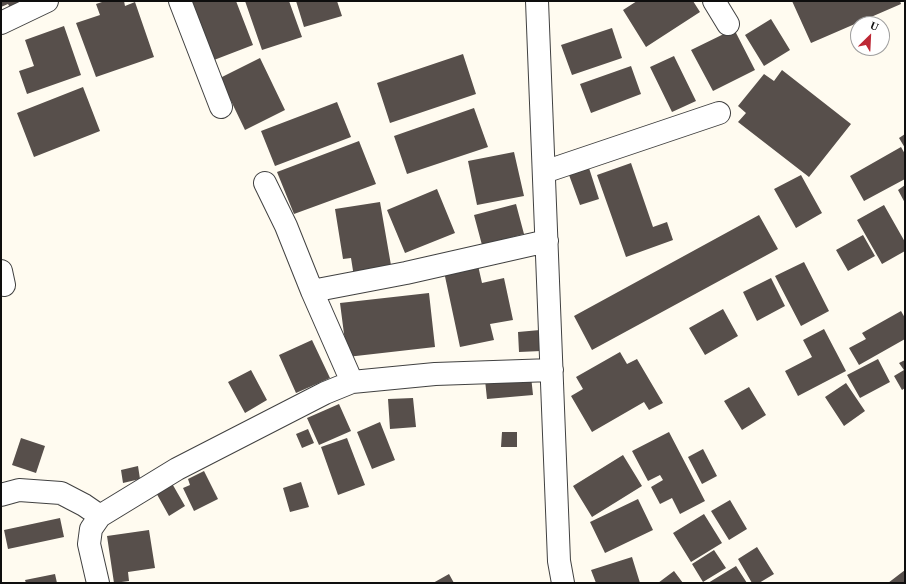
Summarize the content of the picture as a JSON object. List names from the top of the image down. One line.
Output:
{"north":"top right"}
